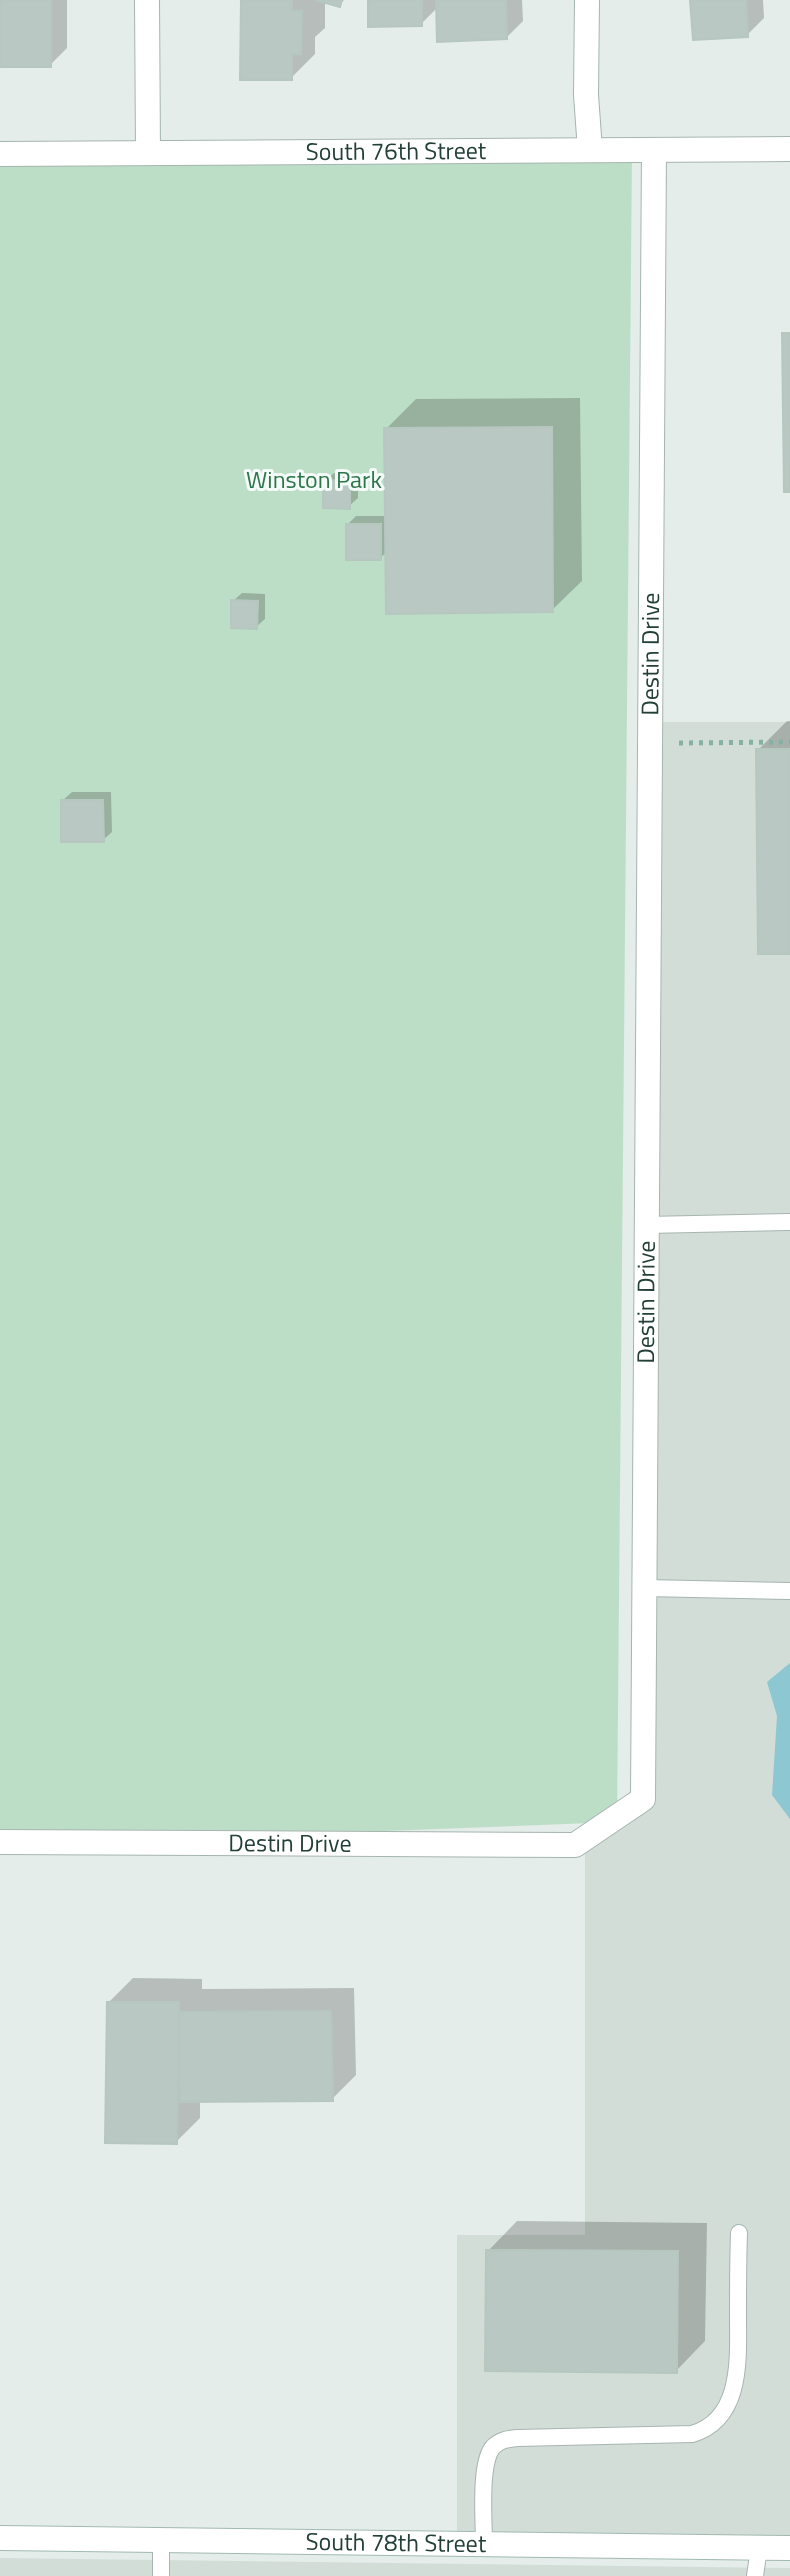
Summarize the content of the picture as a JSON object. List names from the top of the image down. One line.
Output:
{"streets":{"street":["South 76th Street","Destin Drive","South 78th Street"]},"crossings":[["South 76th Street","Destin Drive"]],"parks":["Winston Park"]}
